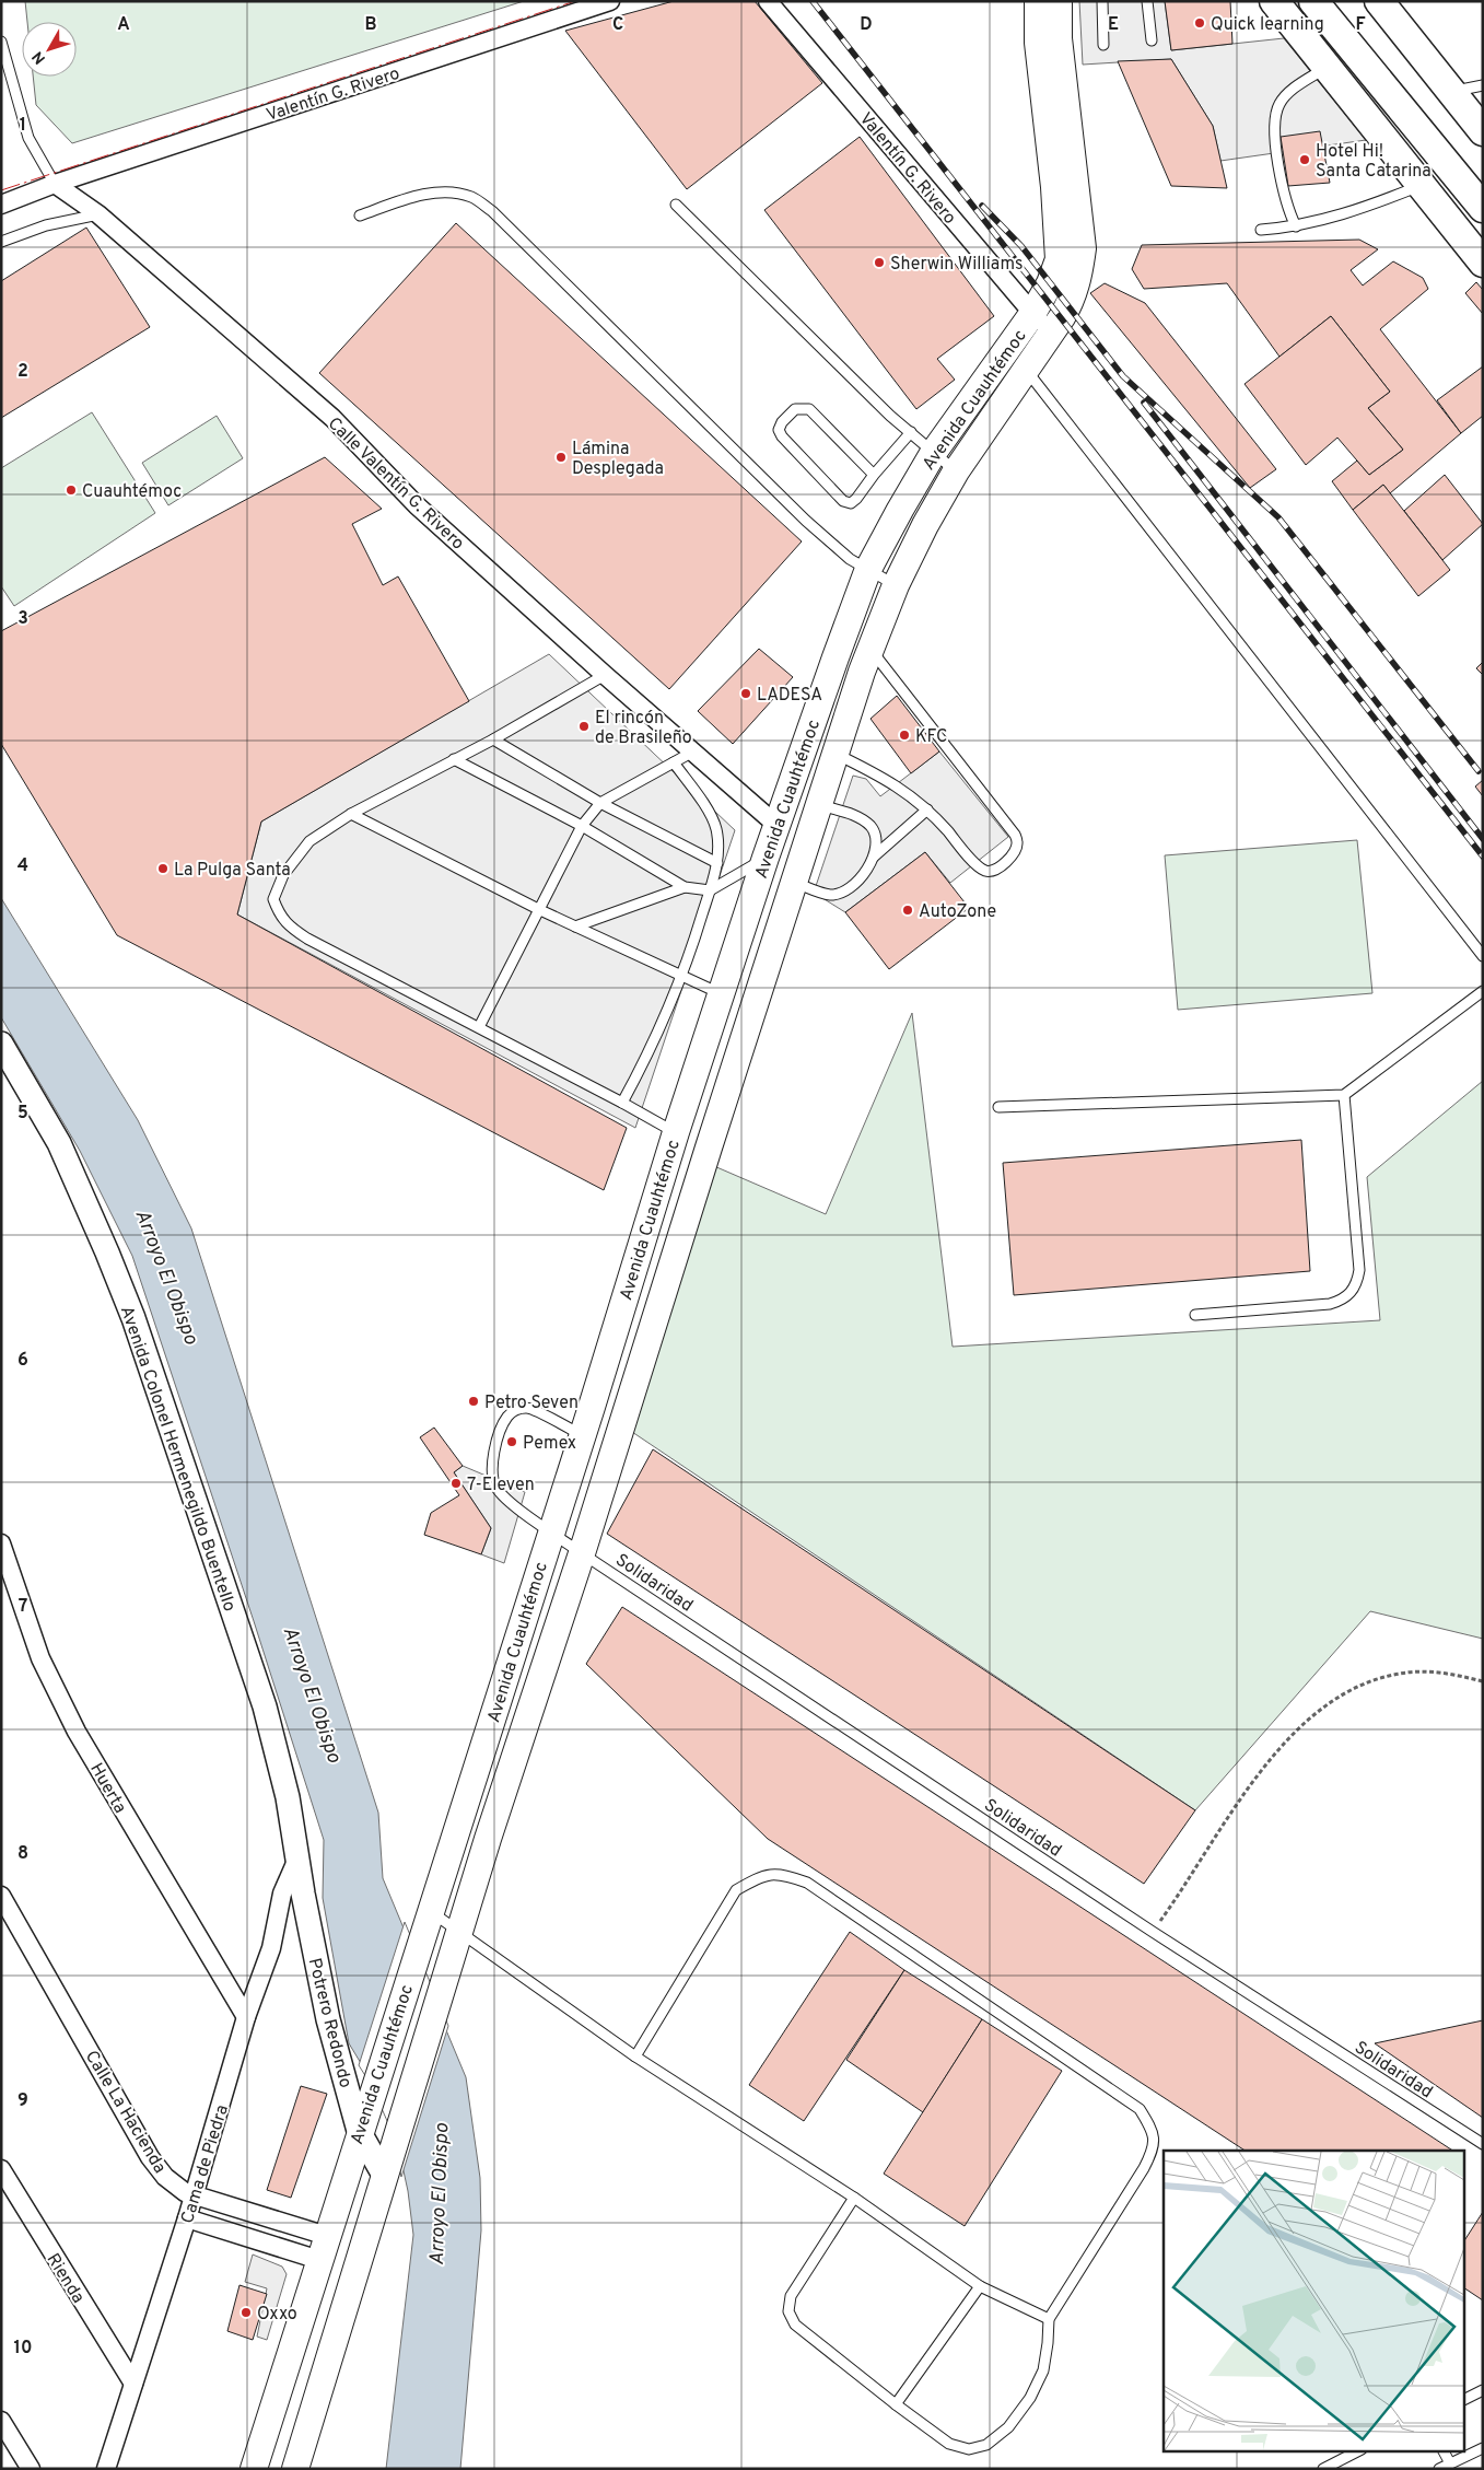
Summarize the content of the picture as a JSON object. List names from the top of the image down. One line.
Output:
{"streets":{"main road":["Avenida Cuauhtémoc"],"street":["Valentín G. Rivero","Calle Valentín G. Rivero","Avenida Colonel Hermenegildo Buentello","Huerta","Potrero Redondo","Calle La Hacienda","Cama de Piedra","Rienda"],"lane":["Solidaridad"]},"crossings":[["Valentín G. Rivero","Avenida Cuauhtémoc"],["Valentín G. Rivero","Calle Valentín G. Rivero"],["Avenida Cuauhtémoc","Calle Valentín G. Rivero"],["Avenida Cuauhtémoc","Solidaridad"],["Avenida Cuauhtémoc","Potrero Redondo"],["Avenida Cuauhtémoc","Calle La Hacienda"],["Avenida Colonel Hermenegildo Buentello","Potrero Redondo"],["Avenida Colonel Hermenegildo Buentello","Cama de Piedra"],["Huerta","Cama de Piedra"],["Potrero Redondo","Cama de Piedra"],["Calle La Hacienda","Cama de Piedra"],["Cama de Piedra","Rienda"]],"water":["Arroyo El Obispo"],"places":["Quick learning","Hotel Hi! Santa Catarina","Sherwin Williams","Lámina Desplegada","Cuauhtémoc","LADESA","El rincón de Brasileño","KFC","La Pulga Santa","AutoZone","Petro Seven","Pemex","7-Eleven","Oxxo"],"north":"bottom left","grid":{"columns":["A","B","C","D","E","F"],"rows":["1","2","3","4","5","6","7","8","9","10"]}}
